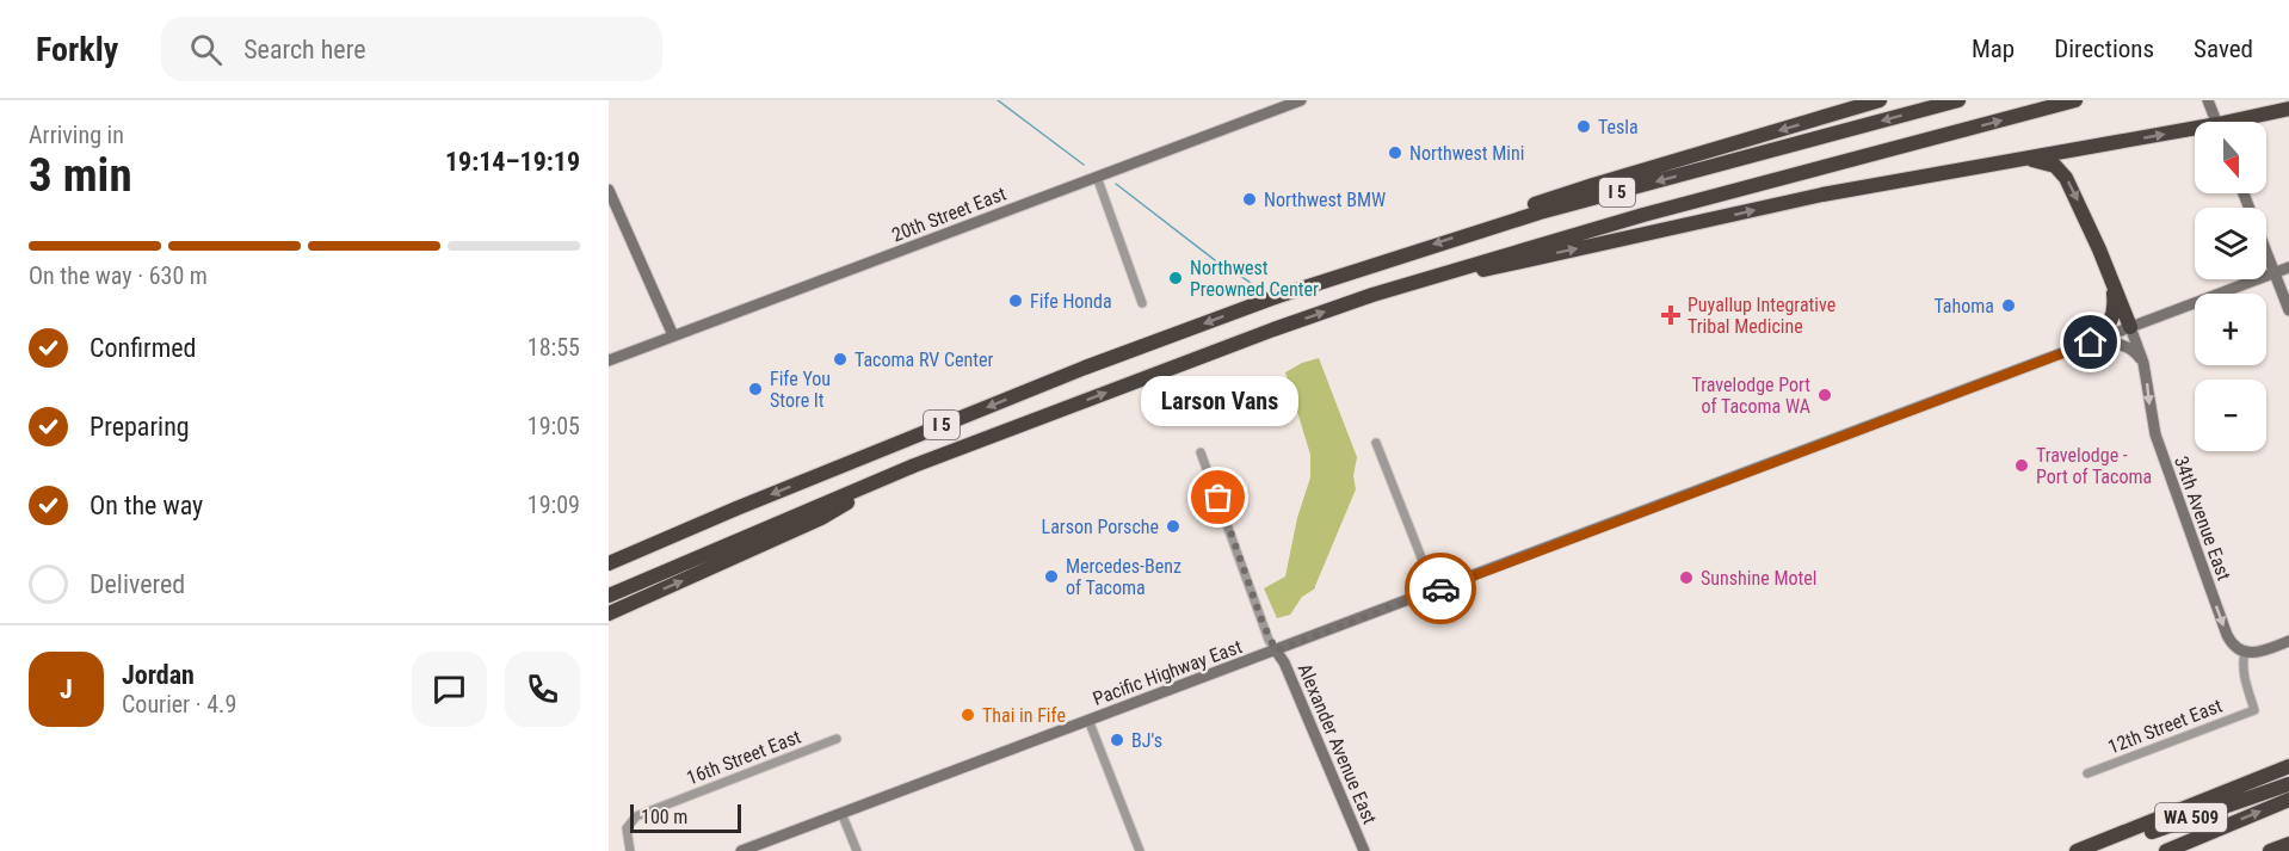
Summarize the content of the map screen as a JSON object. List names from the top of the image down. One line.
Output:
{"streets":{"highway":["I 5","WA 509"],"main road":["20th Street East","34th Avenue East","Pacific Highway East","Alexander Avenue East"],"street":["12th Street East","16th Street East"]},"crossings":[["34th Avenue East","Pacific Highway East"],["34th Avenue East","12th Street East"],["Pacific Highway East","Alexander Avenue East"]],"one_way":["34th Avenue East"],"places":{"other":["Tesla","Northwest Mini","Northwest BMW","Northwest Preowned Center","Fife Honda","Tahoma","Tacoma RV Center","Fife You Store It","Travelodge Port of Tacoma WA","Travelodge - Port of Tacoma","Larson Vans","Larson Porsche","Mercedes-Benz of Tacoma","Sunshine Motel","Thai in Fife","BJ's"],"health":["Puyallup Integrative Tribal Medicine"]},"scale_bar":"100 m","north":"bottom","page":{"header":"Forkly","search":"Search here","nav":["Map","Directions","Saved"],"heading":["3 min","Arriving in","19:14–19:19"],"panel":["Jordan","Courier · 4.9"],"map_buttons":["+","−"],"bar":"On the way · 630 m","list":[["Confirmed","18:55"],["Preparing","19:05"],["On the way","19:09"],"Delivered"],"bubble":"Larson Vans","round":"J","scale":"100 m"}}
